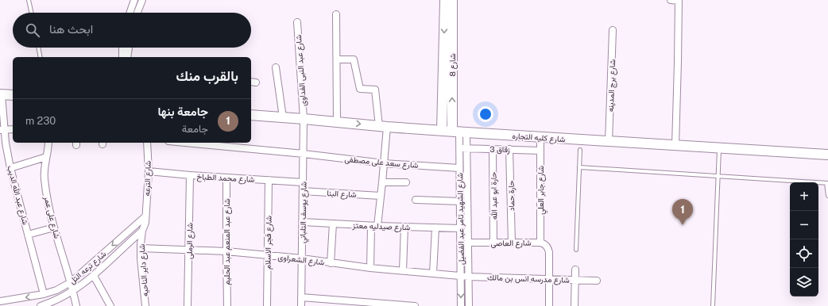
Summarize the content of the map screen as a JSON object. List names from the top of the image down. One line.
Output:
{"streets":{"street":["شارع 8","شارع عبد النبى الفداوى","شارع برج المدينه","شارع كليه التجاره","زقاق 3","شارع سعد على مصطفى","شارع محمد الطباخ","شارع الترعه","شارع جابر العلي","شارع البنا","شارع عبد الله الديب","حارة ابو عبد الله","حارة حماد","شارع يوسف التلباني","شارع على عمر","شارع الشهيد تامر عبد الفضيل","شارع صيدليه معتز","شارع الرملى","شارع عبد المنعم عبد الحليم","شارع فجر الاسلام","شارع العاصى","شارع الشعراوى","شارع ترعه التل","شارع داير الناحيه","شارع مدرسه انس بن مالك"]},"crossings":[["شارع 8","شارع كليه التجاره"],["شارع 8","شارع الشهيد تامر عبد الفضيل"],["شارع عبد النبى الفداوى","شارع كليه التجاره"],["شارع عبد النبى الفداوى","شارع يوسف التلباني"],["شارع برج المدينه","شارع كليه التجاره"],["شارع كليه التجاره","شارع جابر العلي"],["شارع كليه التجاره","شارع يوسف التلباني"],["شارع كليه التجاره","شارع الشهيد تامر عبد الفضيل"],["زقاق 3","شارع جابر العلي"],["زقاق 3","حارة ابو عبد الله"],["زقاق 3","حارة حماد"],["زقاق 3","شارع الشهيد تامر عبد الفضيل"],["شارع سعد على مصطفى","شارع يوسف التلباني"],["شارع سعد على مصطفى","شارع الشهيد تامر عبد الفضيل"],["شارع محمد الطباخ","شارع الترعه"],["شارع محمد الطباخ","شارع يوسف التلباني"],["شارع محمد الطباخ","شارع الرملى"],["شارع محمد الطباخ","شارع عبد المنعم عبد الحليم"],["شارع محمد الطباخ","شارع فجر الاسلام"],["شارع الترعه","شارع ترعه التل"],["شارع الترعه","شارع داير الناحيه"],["شارع جابر العلي","شارع العاصى"],["شارع البنا","شارع يوسف التلباني"],["شارع عبد الله الديب","شارع ترعه التل"],["حارة ابو عبد الله","شارع العاصى"],["حارة حماد","شارع العاصى"],["شارع يوسف التلباني","شارع صيدليه معتز"],["شارع يوسف التلباني","شارع الشعراوى"],["شارع على عمر","شارع ترعه التل"],["شارع الشهيد تامر عبد الفضيل","شارع صيدليه معتز"],["شارع الشهيد تامر عبد الفضيل","شارع العاصى"],["شارع الشهيد تامر عبد الفضيل","شارع الشعراوى"],["شارع الشهيد تامر عبد الفضيل","شارع مدرسه انس بن مالك"],["شارع الرملى","شارع الشعراوى"],["شارع عبد المنعم عبد الحليم","شارع الشعراوى"],["شارع فجر الاسلام","شارع الشعراوى"],["شارع العاصى","شارع مدرسه انس بن مالك"],["شارع الشعراوى","شارع داير الناحيه"],["شارع الشعراوى","شارع مدرسه انس بن مالك"],["شارع ترعه التل","شارع داير الناحيه"]],"page":{"search":"ابحث هنا","heading":"بالقرب منك","list":[{"mark":"1","name":"جامعة بنها","note":"جامعة","value":"230 m"}],"map_buttons":["+","−"],"pins":"1"}}
